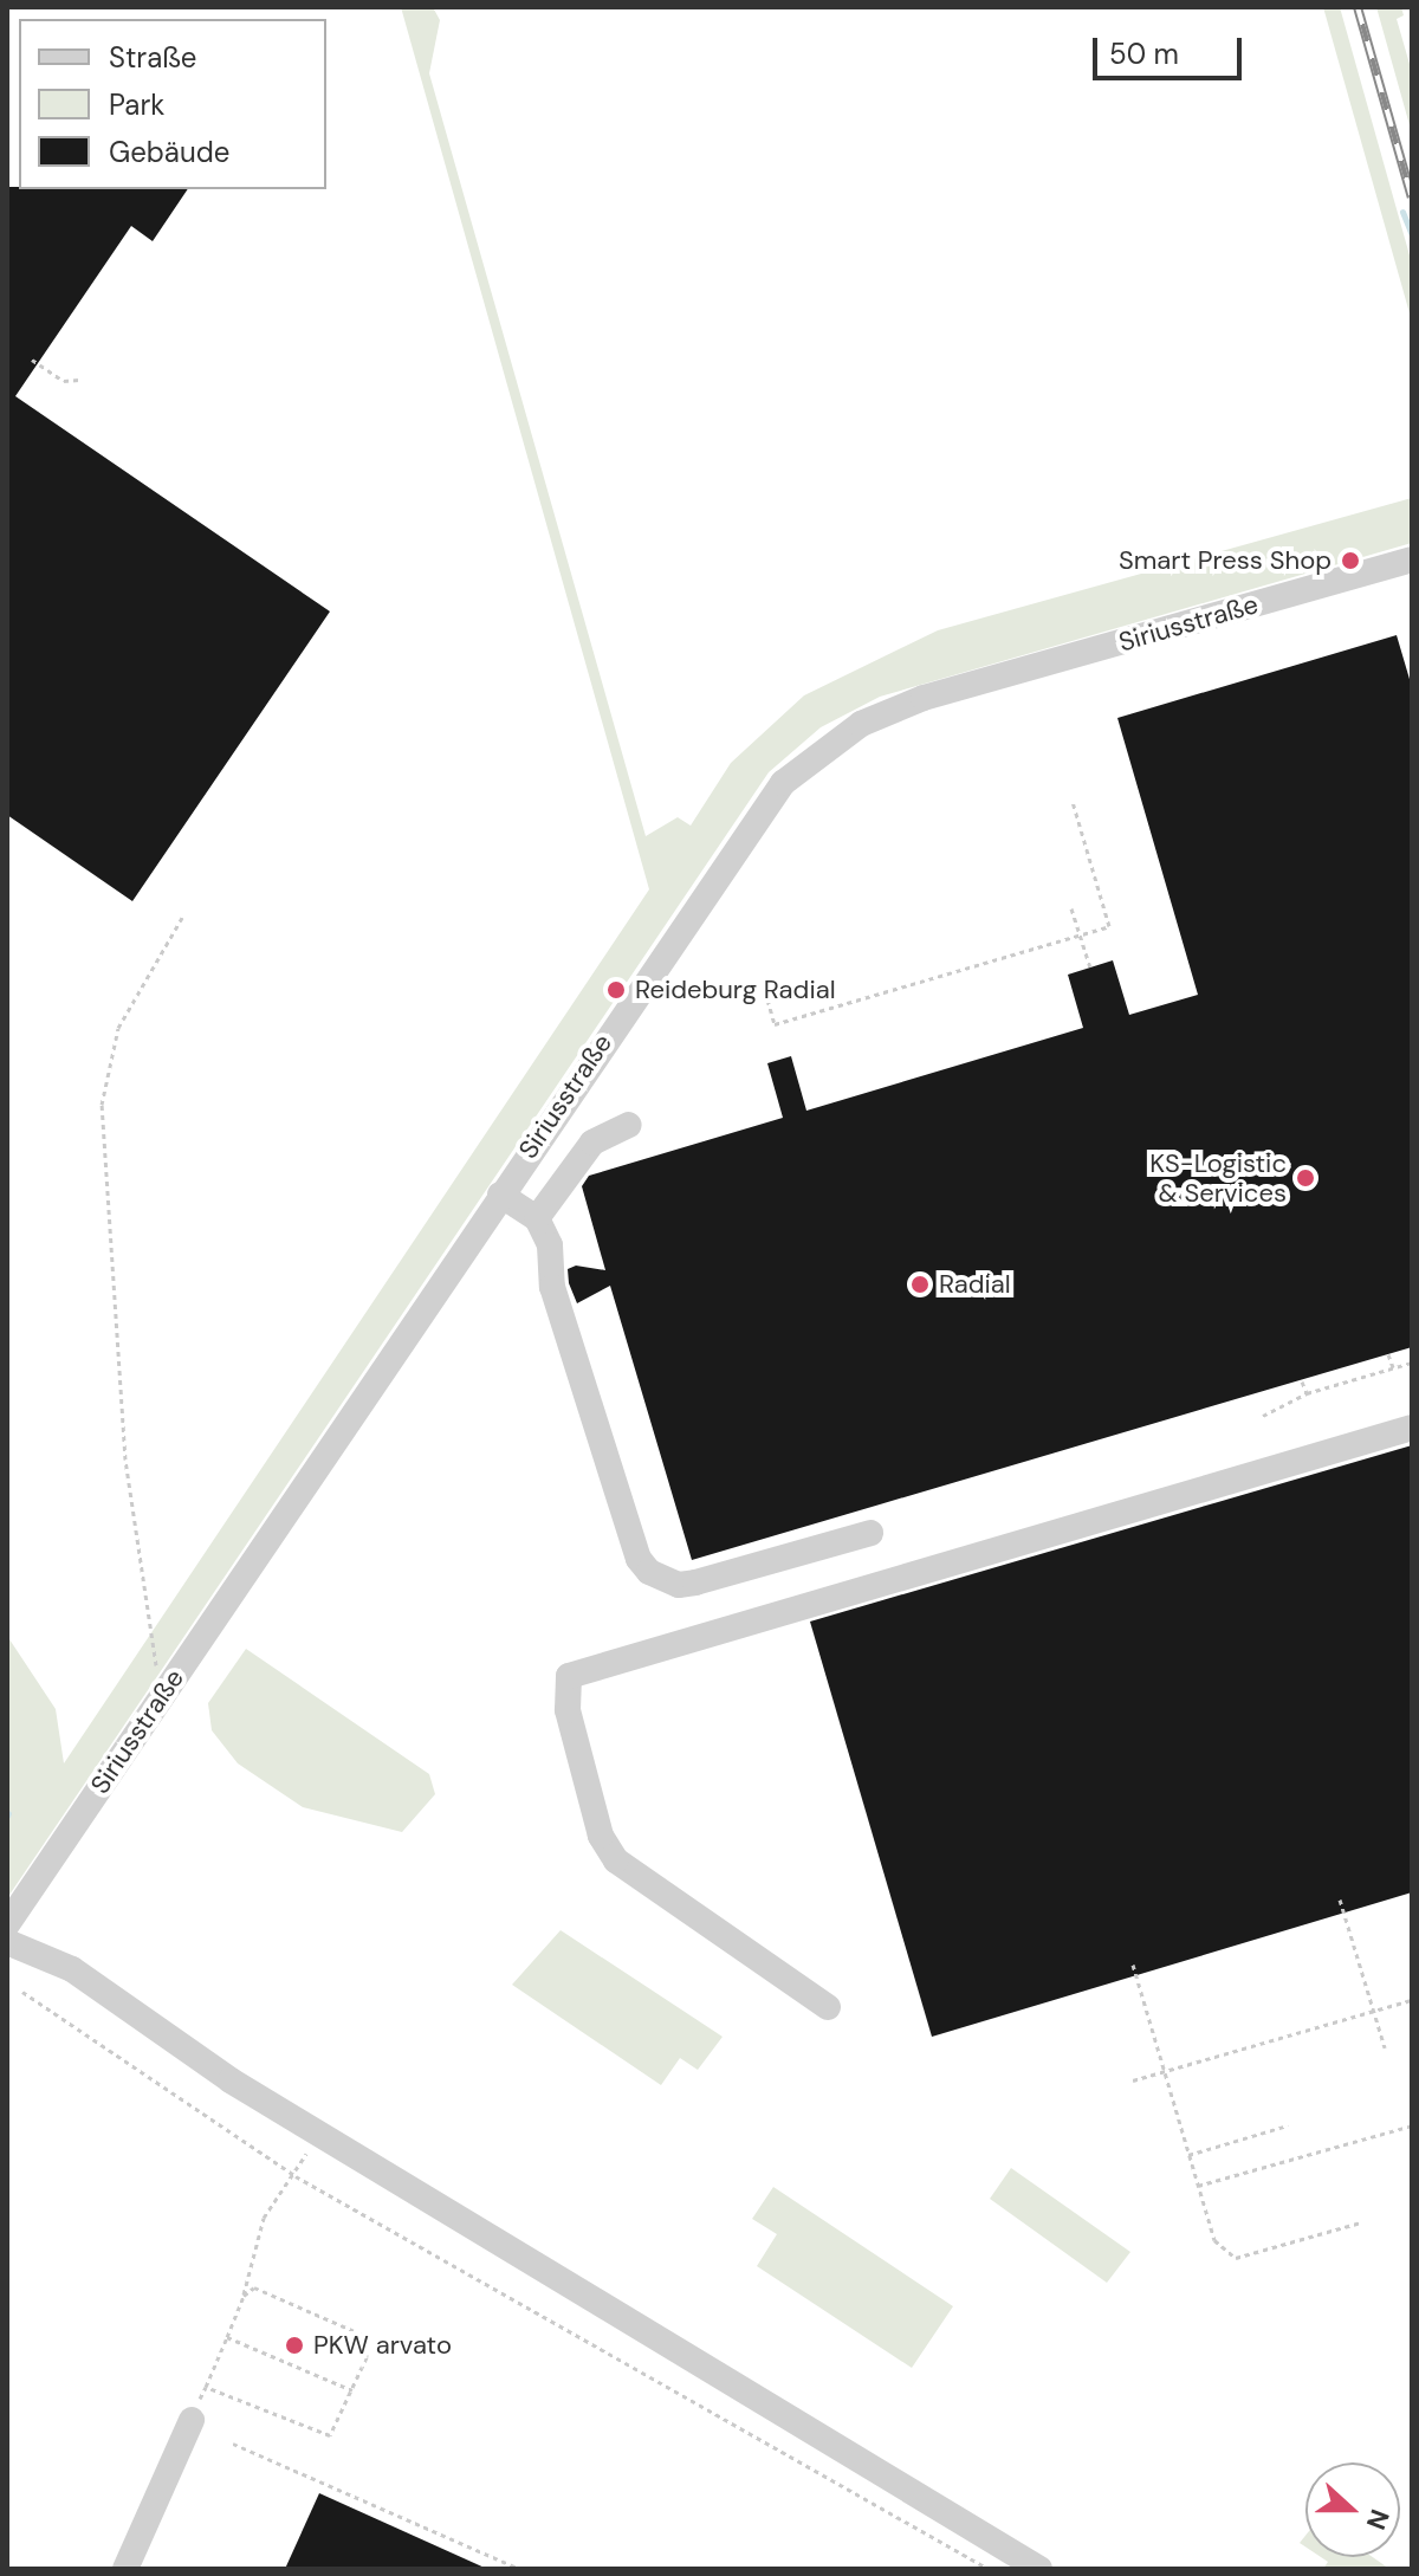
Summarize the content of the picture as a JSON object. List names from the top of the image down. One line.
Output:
{"streets":{"street":["Siriusstraße"]},"places":["Smart Press Shop","Reideburg Radial","KS-Logistic & Services","Radial","PKW arvato"],"legend":["Straße","Park","Gebäude"],"scale_bar":"50 m","north":"right"}
